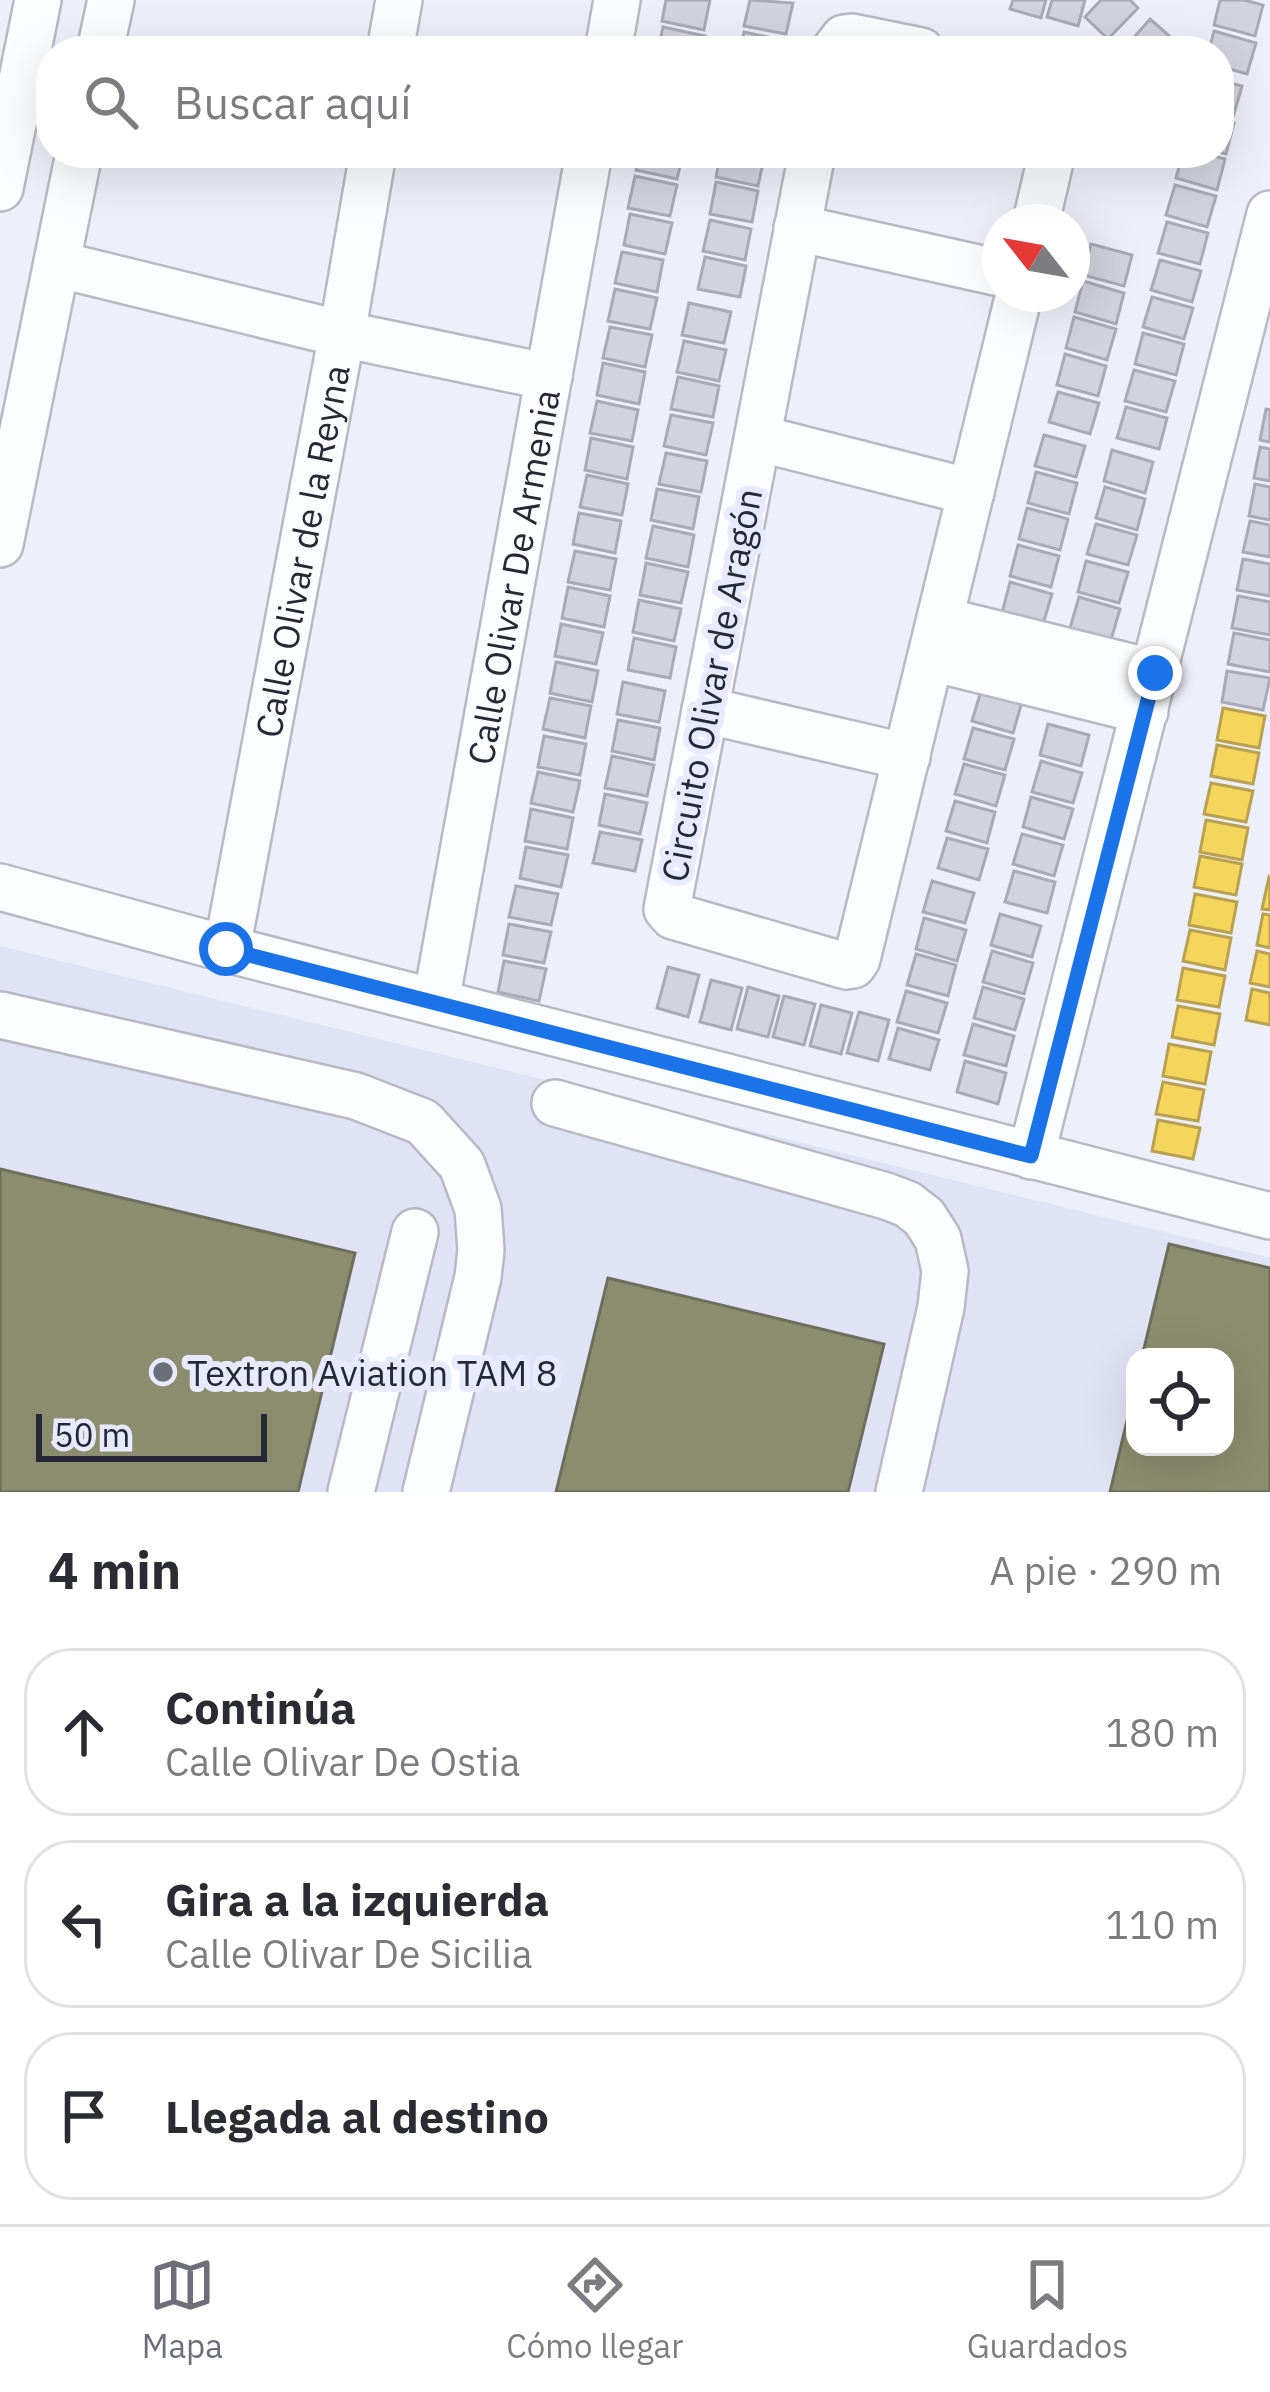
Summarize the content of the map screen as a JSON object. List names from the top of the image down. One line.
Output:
{"streets":{"street":["Calle Olivar de la Reyna","Calle Olivar De Armenia","Circuito Olivar de Aragón"]},"places":["Textron Aviation TAM 8"],"scale_bar":"50 m","north":"top left","page":{"search":"Buscar aquí","scale":"50 m","heading":["4 min","A pie · 290 m"],"list":[["Continúa","Calle Olivar De Ostia","180 m"],["Gira a la izquierda","Calle Olivar De Sicilia","110 m"],"Llegada al destino"],"nav":["Mapa","Cómo llegar","Guardados"]}}
